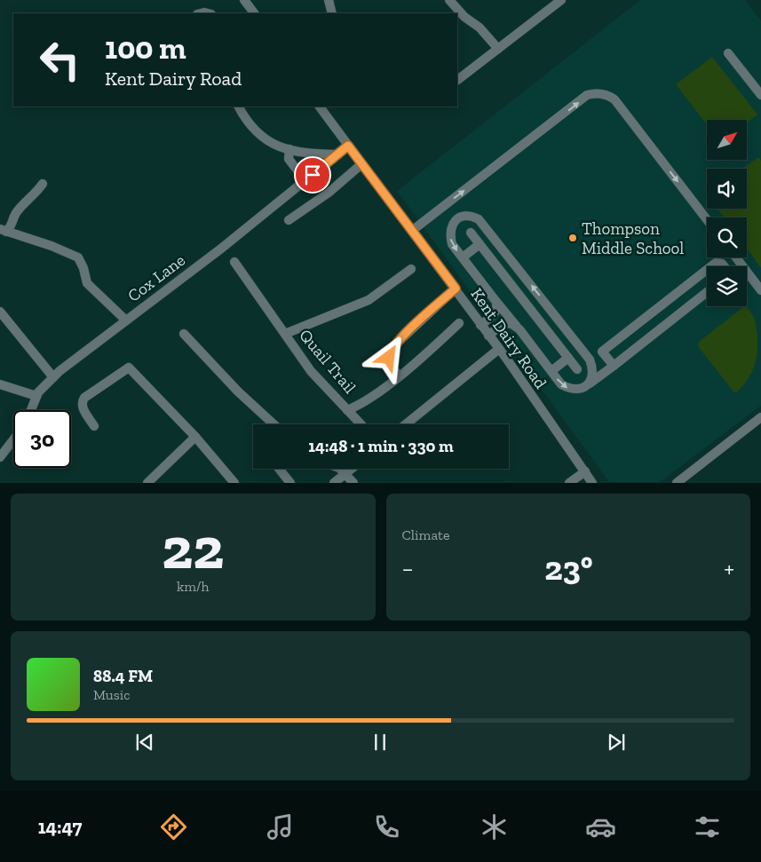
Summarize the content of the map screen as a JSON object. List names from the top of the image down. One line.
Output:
{"streets":{"street":["Cox Lane","Kent Dairy Road","Quail Trail"]},"crossings":[["Cox Lane","Kent Dairy Road"]],"places":["Thompson Middle School"],"north":"top right","page":{"turn":["100 m","Kent Dairy Road"],"limit":"30","trip":"14:48 · 1 min · 330 m","tile":[["22","km/h"],"Climate"],"heat":["−","23°","+"],"song":["88.4 FM","Music"],"tabs":"14:47"}}
